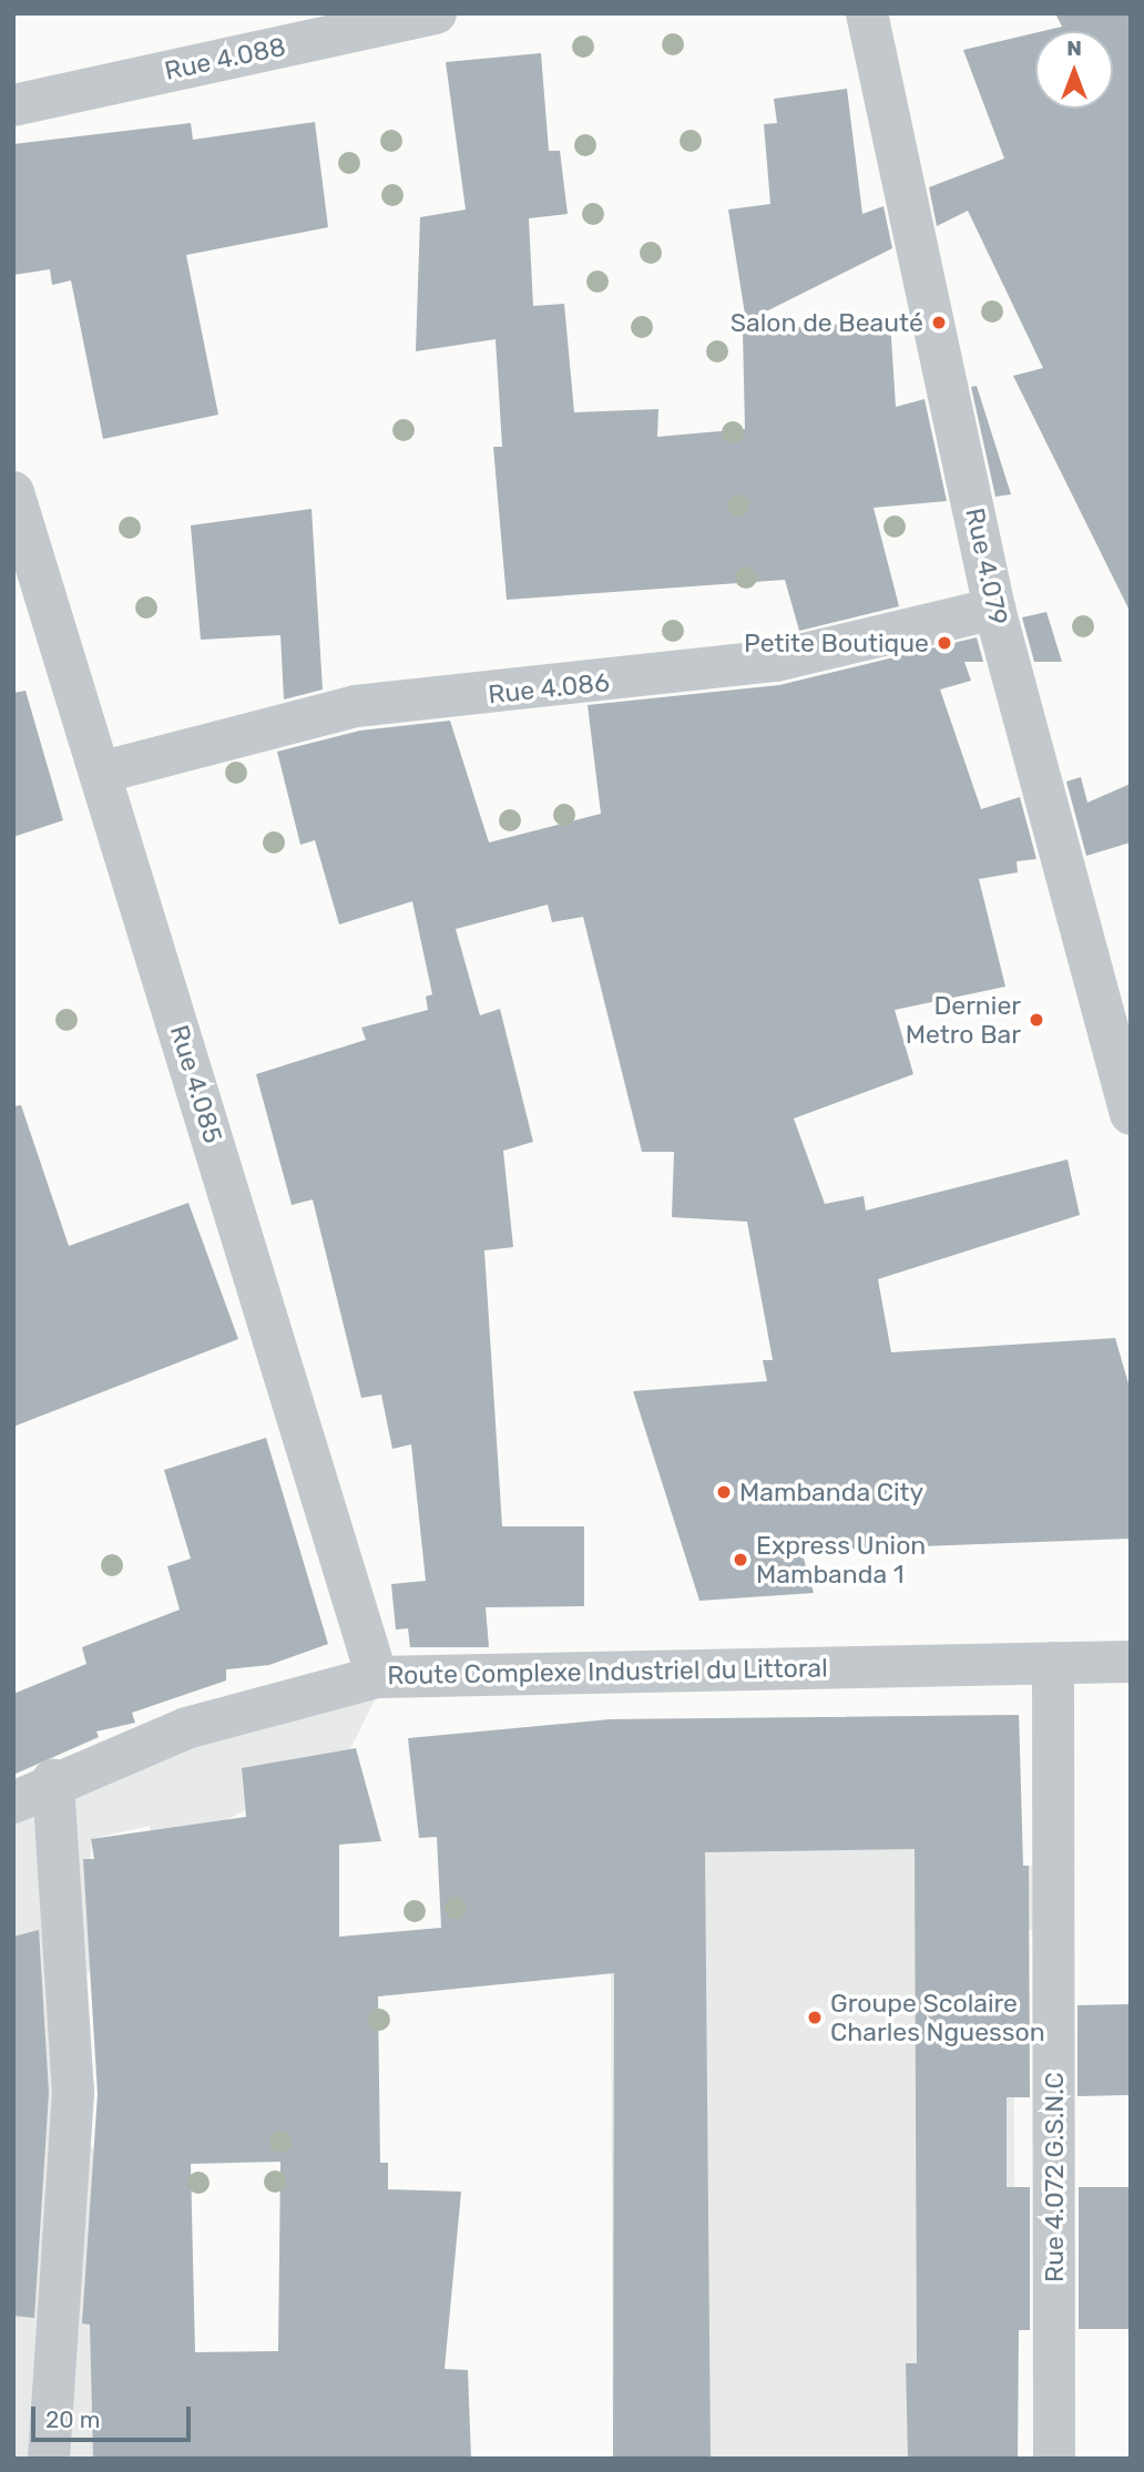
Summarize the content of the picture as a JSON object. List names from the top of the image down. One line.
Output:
{"streets":{"street":["Rue 4.088","Rue 4.079","Rue 4.086","Rue 4.085","Route Complexe Industriel du Littoral","Rue 4.072 G.S.N.C"]},"crossings":[["Rue 4.079","Rue 4.086"],["Rue 4.086","Rue 4.085"],["Rue 4.085","Route Complexe Industriel du Littoral"],["Route Complexe Industriel du Littoral","Rue 4.072 G.S.N.C"]],"places":["Salon de Beauté","Petite Boutique","Dernier Metro Bar","Mambanda City","Express Union Mambanda 1","Groupe Scolaire Charles Nguesson"],"scale_bar":"20 m","north":"top"}
